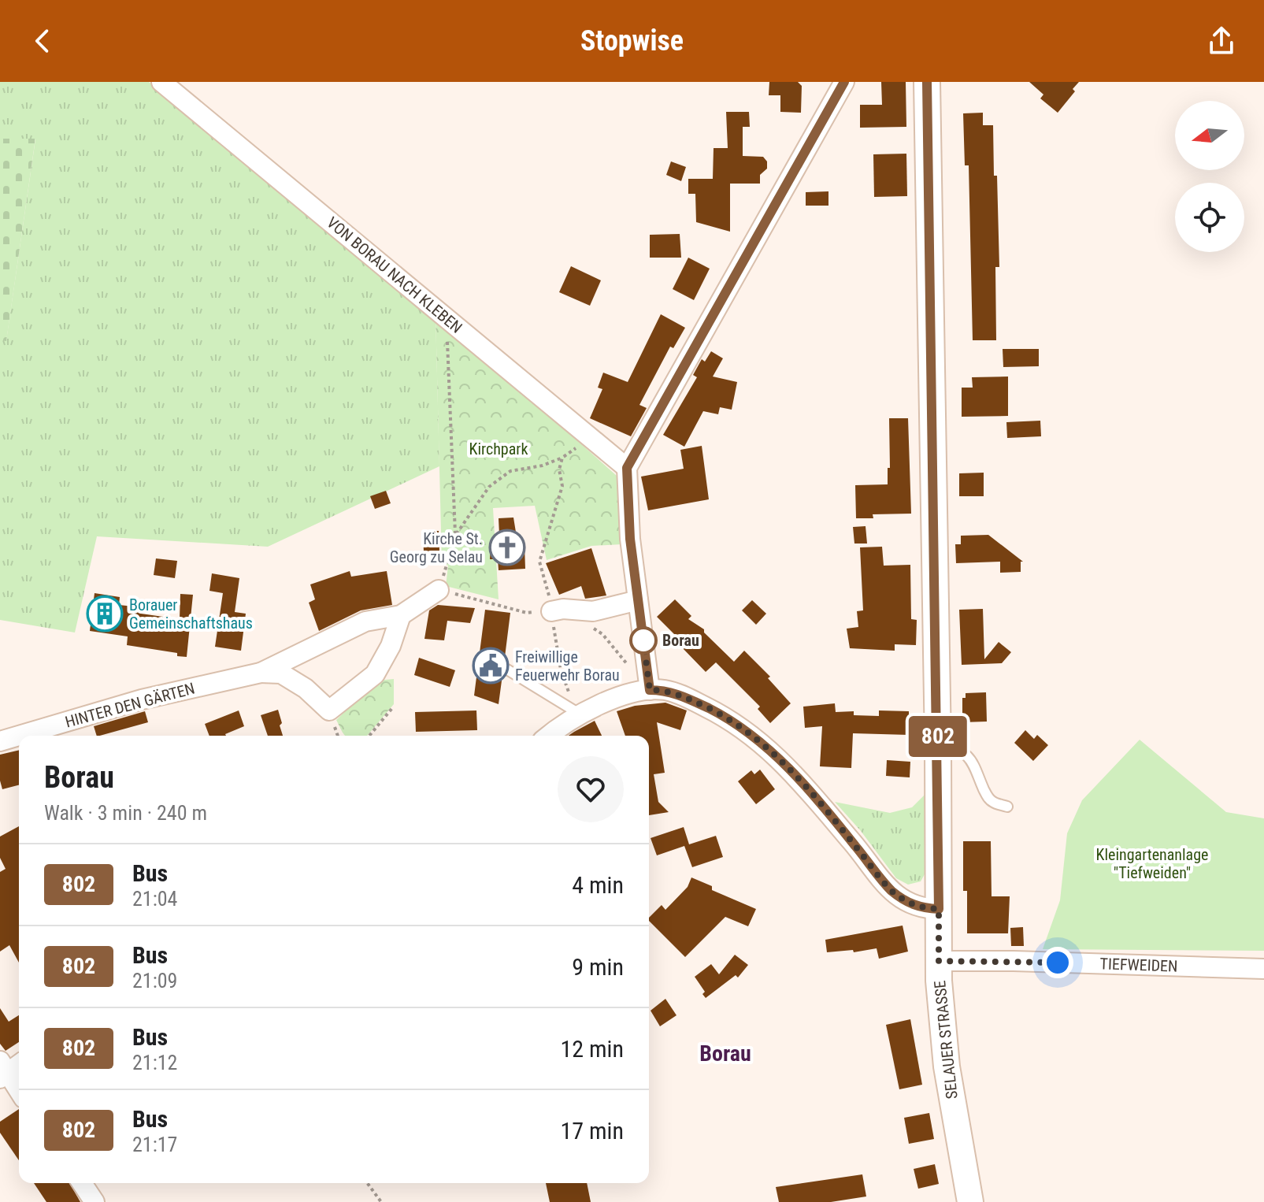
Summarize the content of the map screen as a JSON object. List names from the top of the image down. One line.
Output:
{"streets":{"main road":["SELAUER STRASSE"],"street":["VON BORAU NACH KLEBEN","HINTER DEN GÄRTEN","TIEFWEIDEN"]},"crossings":[["TIEFWEIDEN","SELAUER STRASSE"]],"districts":["Borau"],"parks":["Kirchpark","Kleingartenanlage \"Tiefweiden\""],"places":{"church":["Kirche St. Georg zu Selau"],"building":["Borauer Gemeinschaftshaus"],"other":["Borau"],"public building":["Freiwillige Feuerwehr Borau"]},"lines":["bus line 802"],"north":"left","page":{"header":"Stopwise","on_map":"802","heading":["Borau","Walk · 3 min · 240 m"],"list":[{"mark":"802","name":"Bus","note":"21:04","value":"4 min"},{"mark":"802","name":"Bus","note":"21:09","value":"9 min"},{"mark":"802","name":"Bus","note":"21:12","value":"12 min"},{"mark":"802","name":"Bus","note":"21:17","value":"17 min"}]}}
